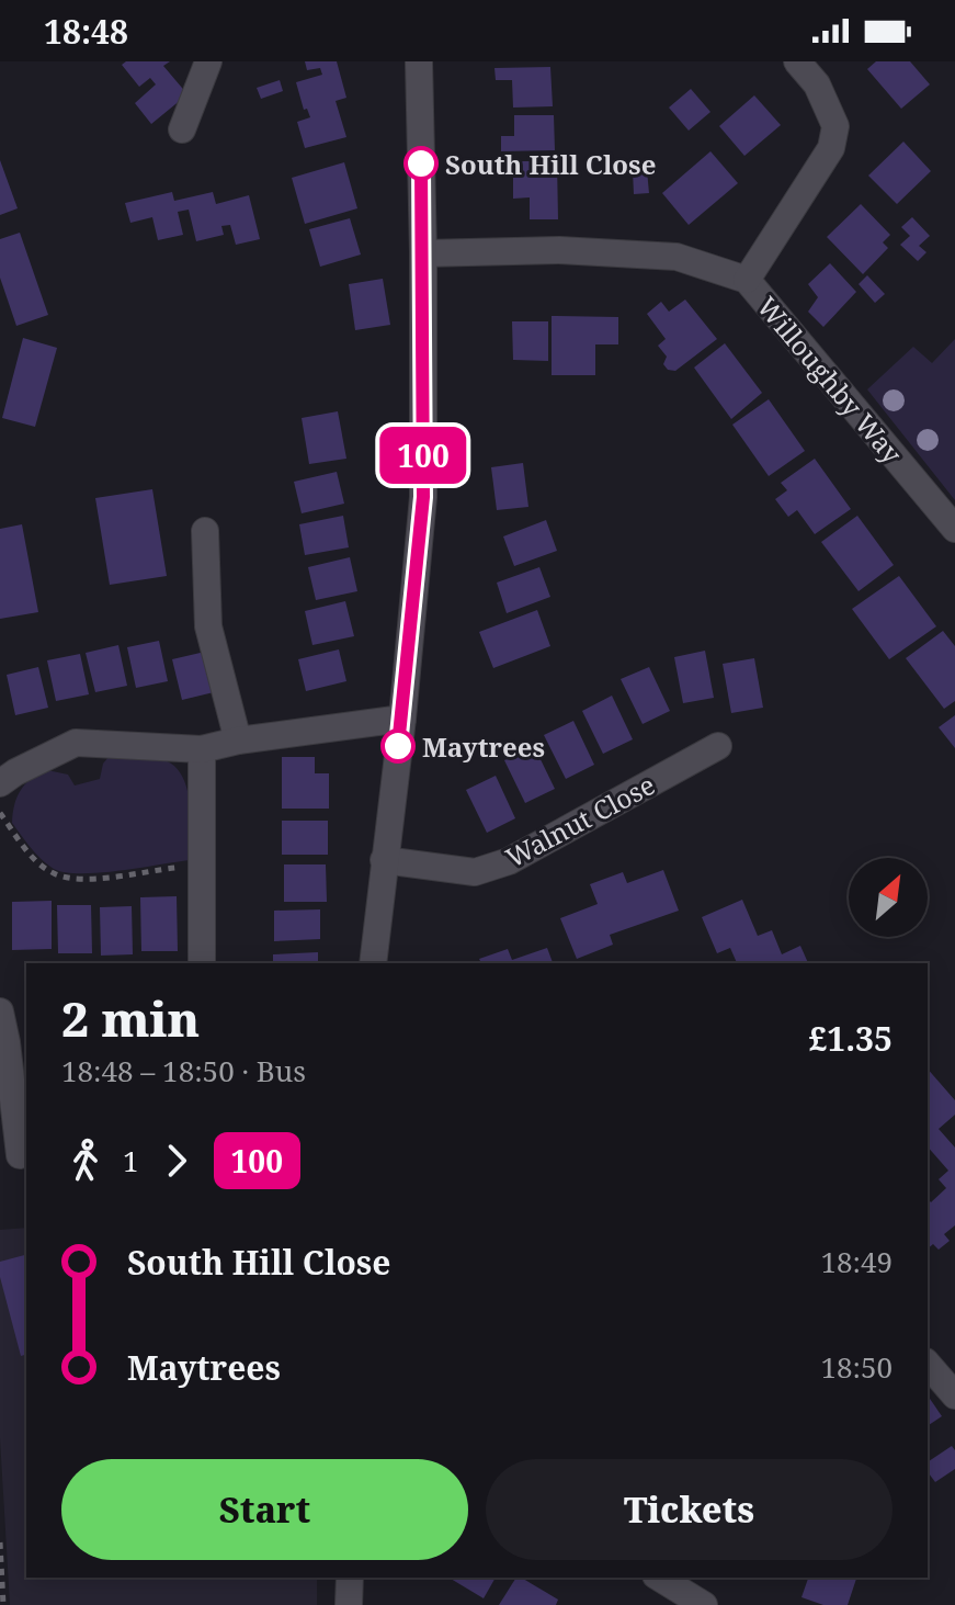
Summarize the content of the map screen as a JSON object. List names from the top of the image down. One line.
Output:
{"streets":{"street":["Willoughby Way","Walnut Close"]},"places":["South Hill Close","Maytrees"],"lines":["bus line 100"],"north":"top right","page":{"status":"18:48","on_map":"100","heading":["2 min","18:48 – 18:50 · Bus","£1.35"],"legs":["1","100"],"list":[{"name":"South Hill Close","value":"18:49"},{"name":"Maytrees","value":"18:50"}],"buttons":["Start","Tickets"]}}
